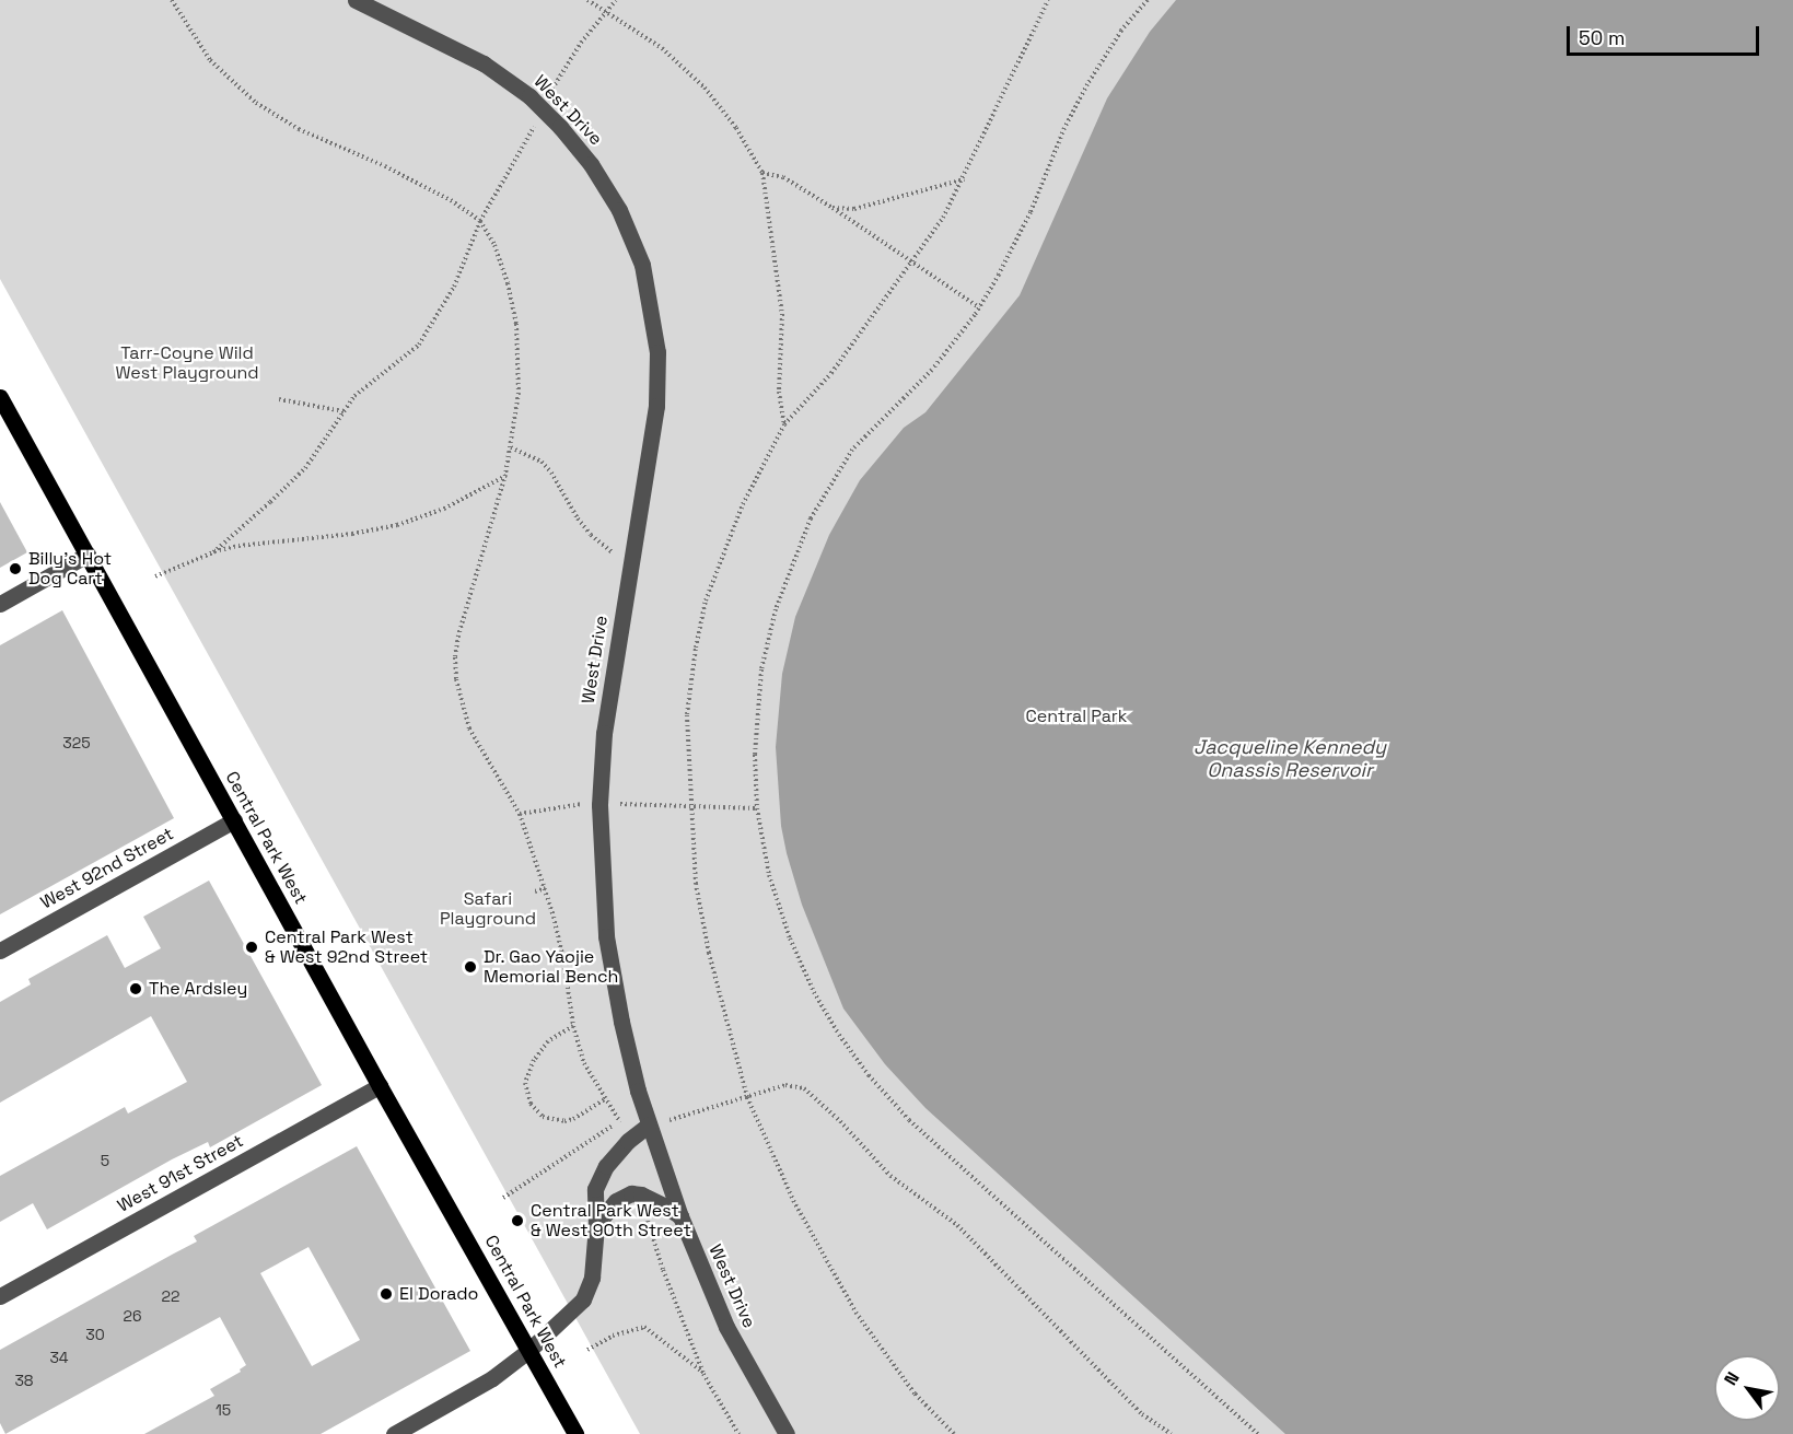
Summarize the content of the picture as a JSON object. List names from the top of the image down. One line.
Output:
{"streets":{"main road":["Central Park West"],"street":["West Drive","West 92nd Street","West 91st Street"]},"crossings":[["Central Park West","West 92nd Street"],["Central Park West","West 91st Street"]],"water":["Jacqueline Kennedy Onassis Reservoir"],"parks":["Tarr-Coyne Wild West Playground","Central Park","Safari Playground"],"places":["Billy’s Hot Dog Cart","Central Park West & West 92nd Street","Dr. Gao Yaojie Memorial Bench","The Ardsley","Central Park West & West 90th Street","El Dorado"],"house_numbers":["325","5","22","26","30","34","38","15"],"scale_bar":"50 m","north":"top left"}
